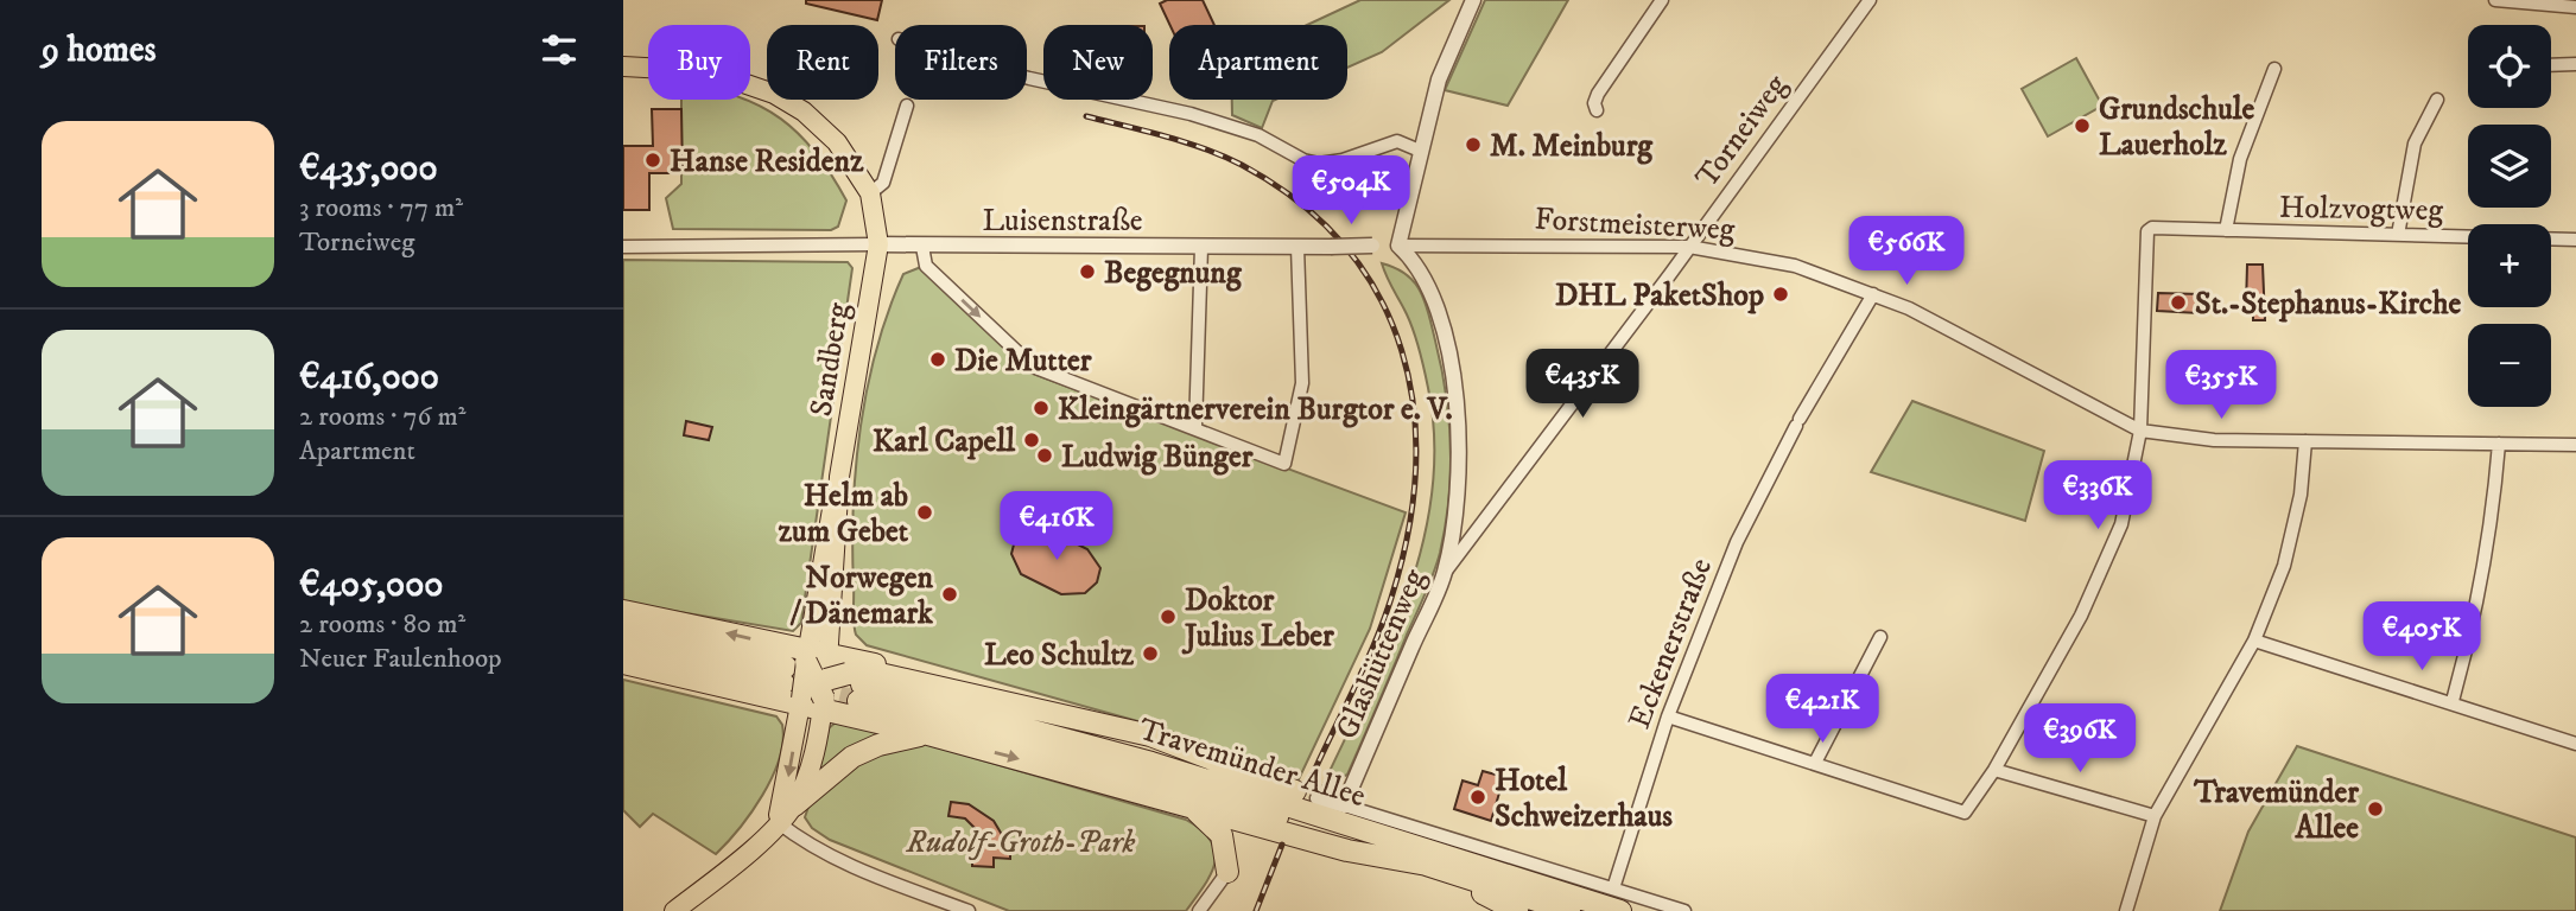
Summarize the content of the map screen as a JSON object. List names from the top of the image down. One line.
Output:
{"streets":{"highway":["Travemünder Allee"],"main road":["Sandberg"],"street":["Torneiweg","Holzvogtweg","Luisenstraße","Forstmeisterweg","Eckenerstraße","Glashüttenweg"]},"crossings":[["Torneiweg","Forstmeisterweg"],["Torneiweg","Glashüttenweg"],["Holzvogtweg","Forstmeisterweg"],["Luisenstraße","Forstmeisterweg"],["Luisenstraße","Sandberg"],["Luisenstraße","Glashüttenweg"],["Forstmeisterweg","Eckenerstraße"],["Forstmeisterweg","Glashüttenweg"],["Eckenerstraße","Travemünder Allee"],["Glashüttenweg","Travemünder Allee"]],"parks":["Rudolf-Groth-Park"],"places":["Grundschule Lauerholz","M. Meinburg","Hanse Residenz","Begegnung","DHL PaketShop","St.-Stephanus-Kirche","Die Mutter","Kleingärtnerverein Burgtor e. V.","Karl Capell","Ludwig Bünger","Helm ab zum Gebet","Norwegen / Dänemark","Doktor Julius Leber","Leo Schultz","Hotel Schweizerhaus","Travemünder Allee"],"page":{"heading":"9 homes","map_buttons":["+","−"],"chip":["Buy","Rent","Filters","New","Apartment"],"list":[{"name":"€435,000","note":"3 rooms · 77 m² · Torneiweg"},{"name":"€416,000","note":"2 rooms · 76 m² · Apartment"},{"name":"€405,000","note":"2 rooms · 80 m² · Neuer Faulenhoop"}],"price":["€504K","€566K","€435K","€355K","€336K","€416K","€405K","€421K","€396K"]}}
